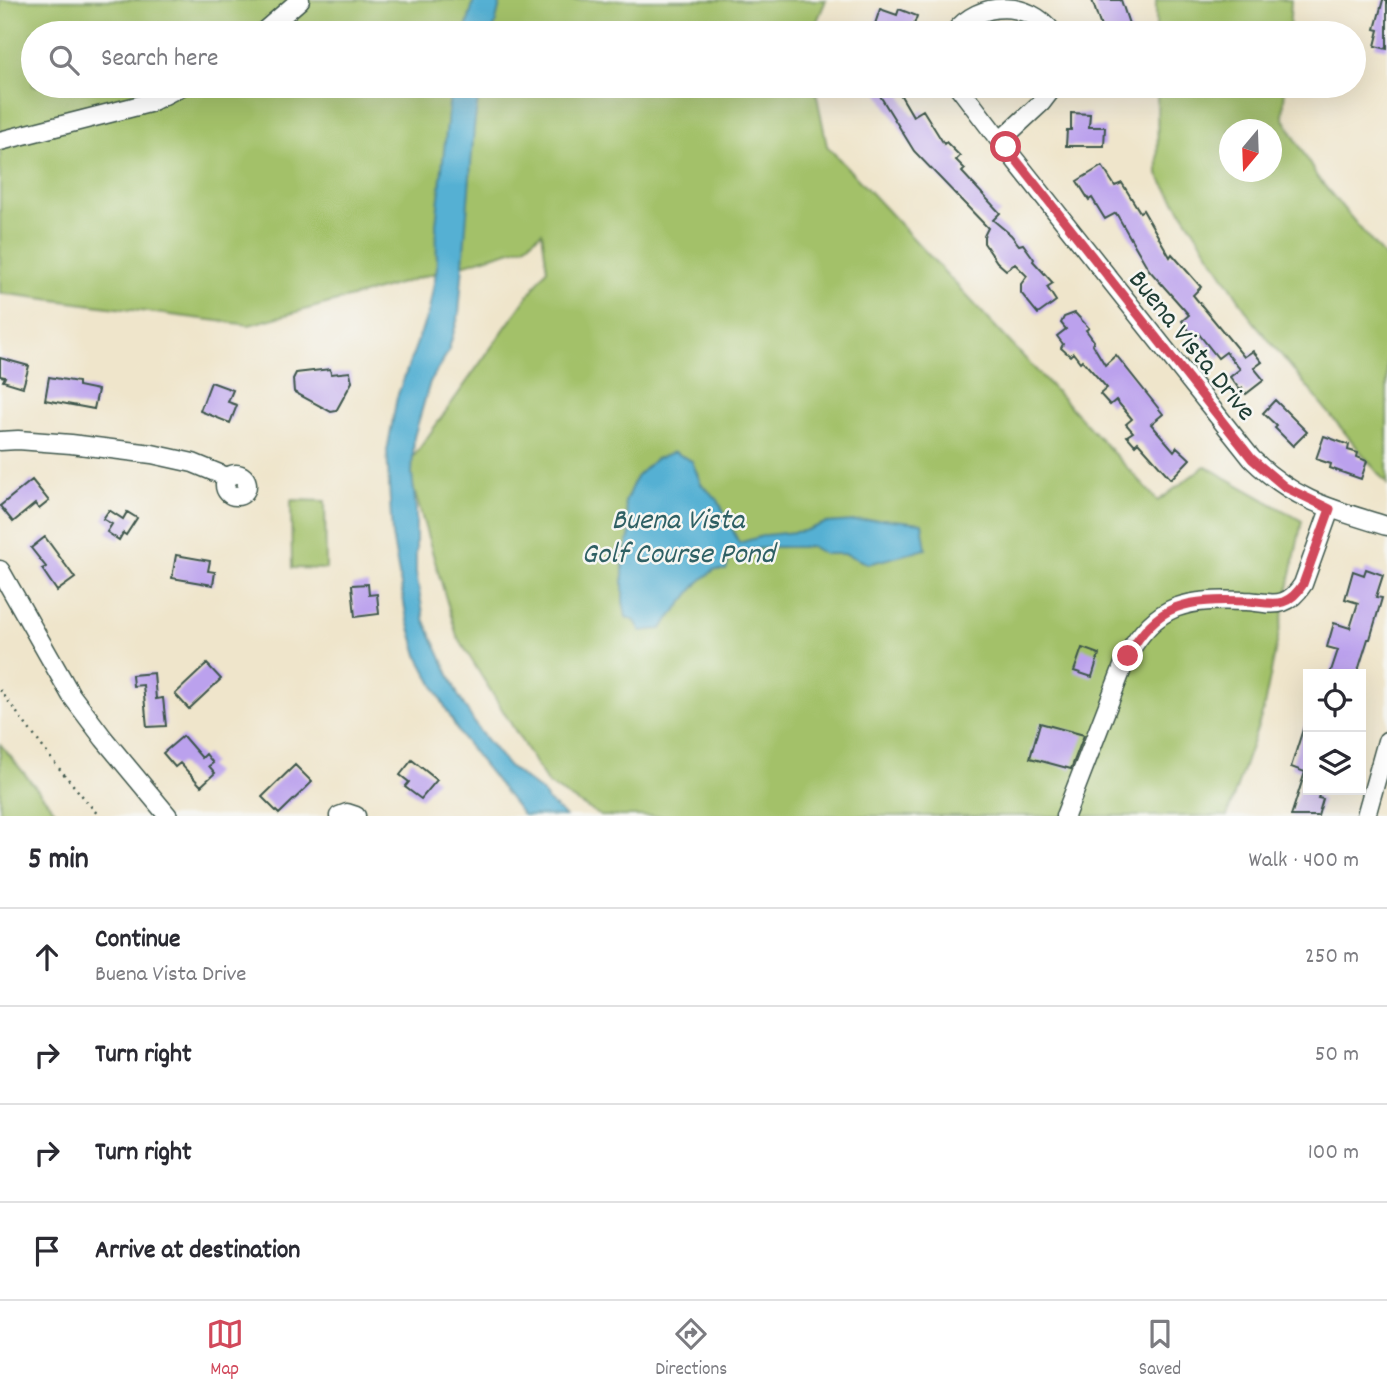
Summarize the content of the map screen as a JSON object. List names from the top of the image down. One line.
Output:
{"streets":{"street":["Buena Vista Drive"]},"water":["Buena Vista Golf Course Pond"],"north":"bottom","page":{"search":"Search here","heading":["5 min","Walk · 400 m"],"list":[["Continue","Buena Vista Drive","250 m"],["Turn right","50 m"],["Turn right","100 m"],"Arrive at destination"],"nav":["Map","Directions","Saved"]}}
